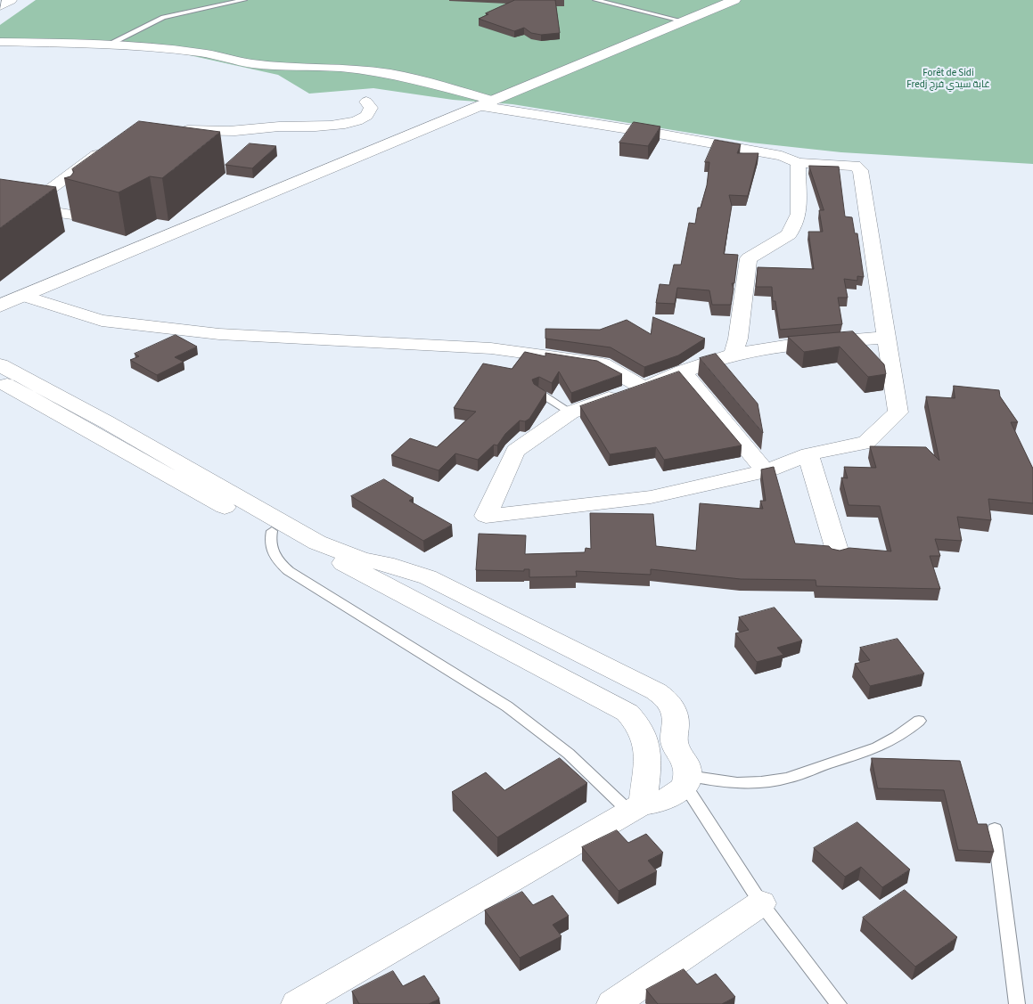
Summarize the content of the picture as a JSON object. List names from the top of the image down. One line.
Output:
{"parks":["Forêt de Sidi Fredj غابة سيدي فرج"]}
